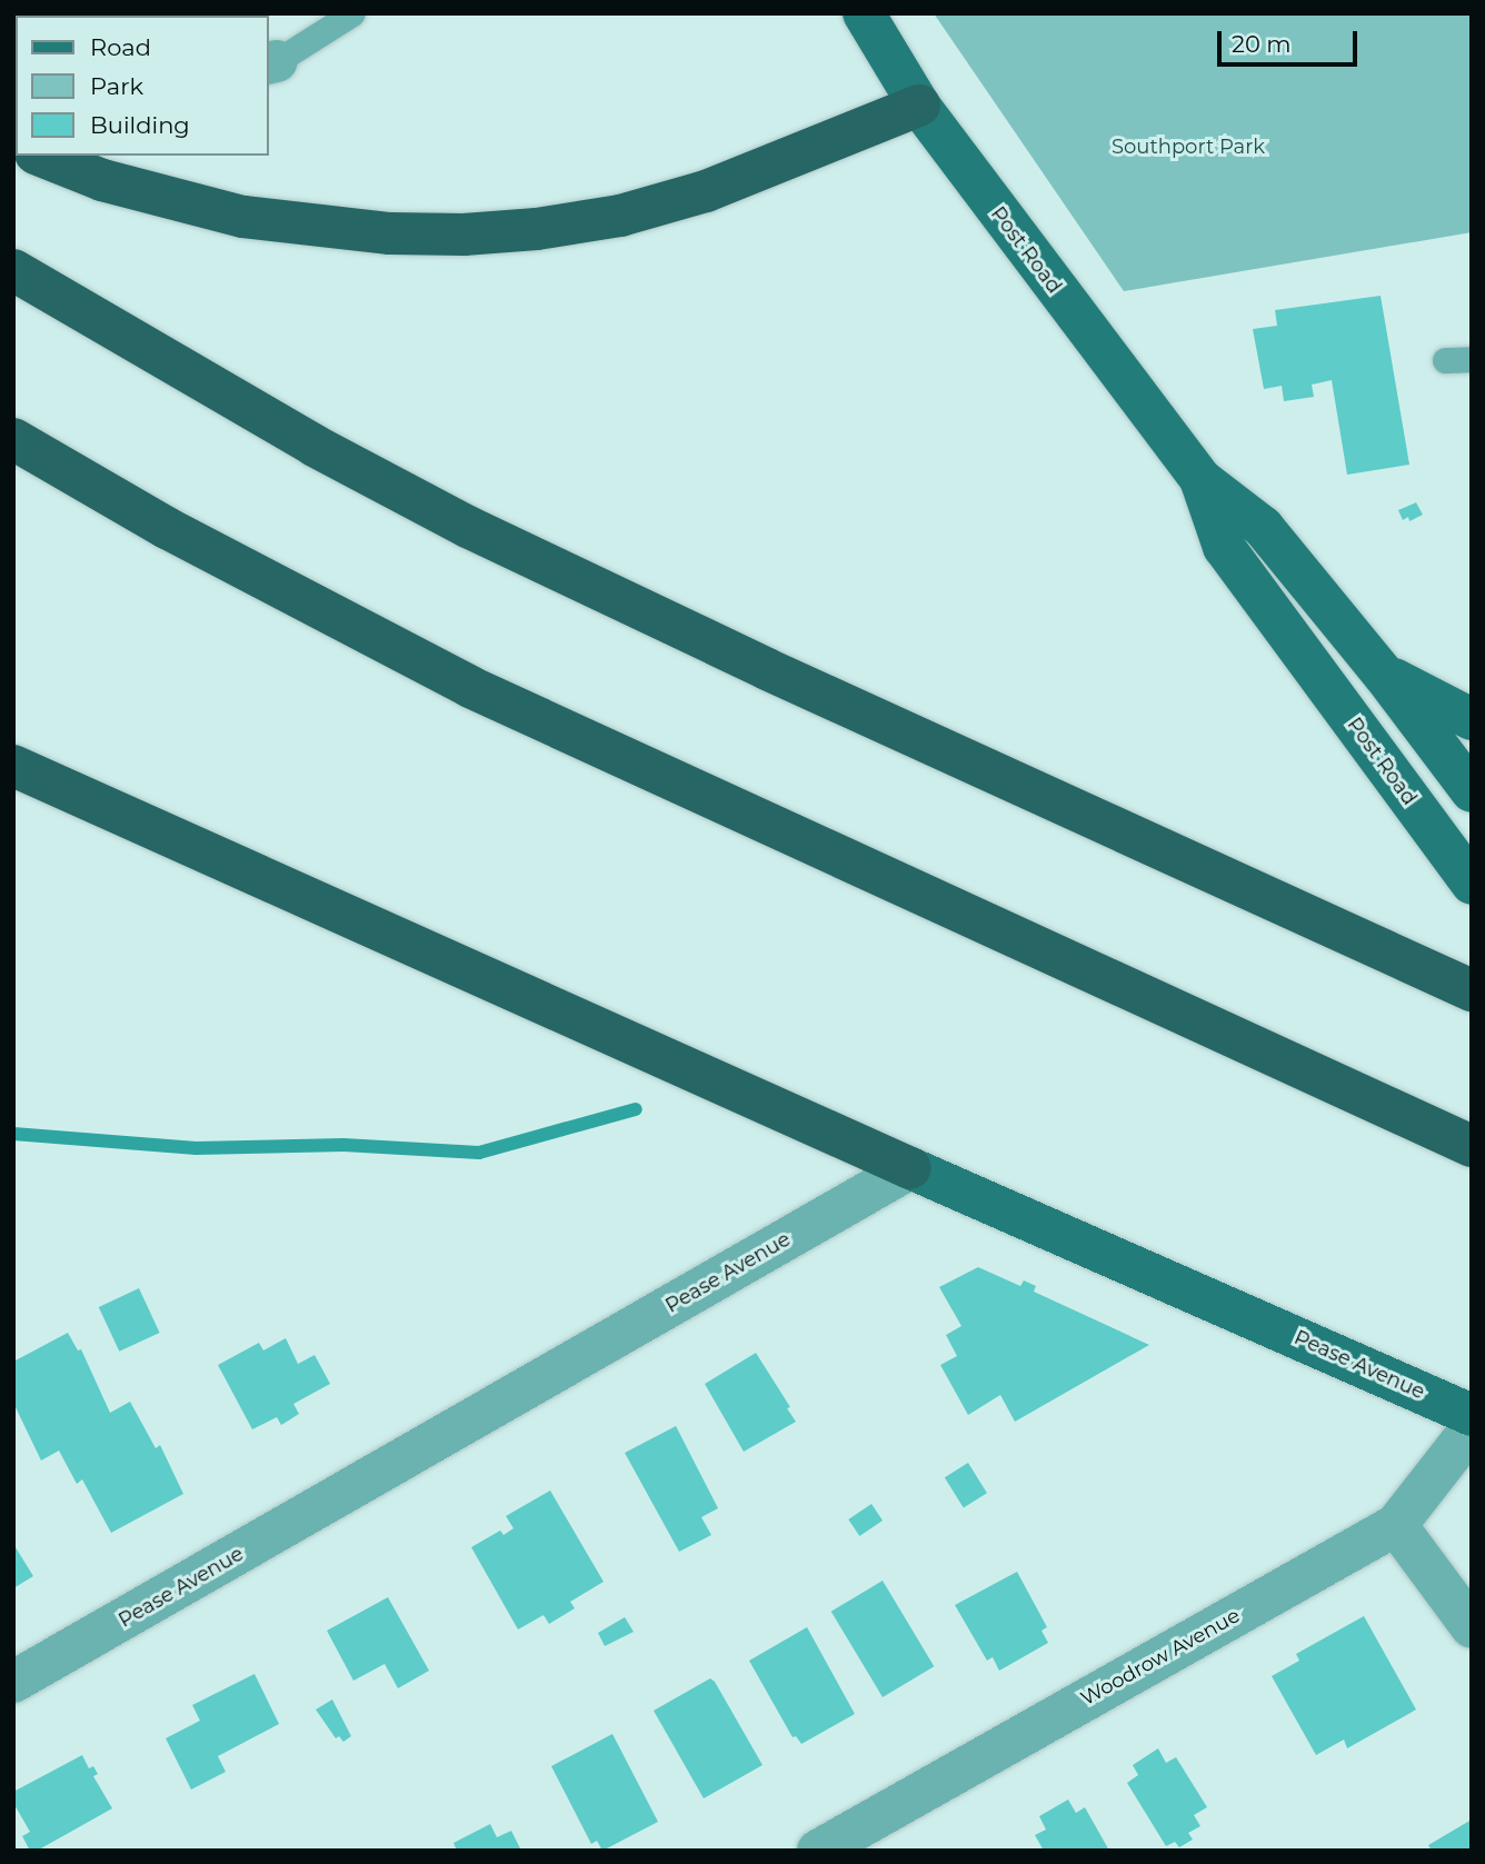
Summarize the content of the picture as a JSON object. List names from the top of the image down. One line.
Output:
{"streets":{"main road":["Post Road","Pease Avenue"],"street":["Woodrow Avenue"]},"parks":["Southport Park"],"legend":["Road","Park","Building"],"scale_bar":"20 m"}
